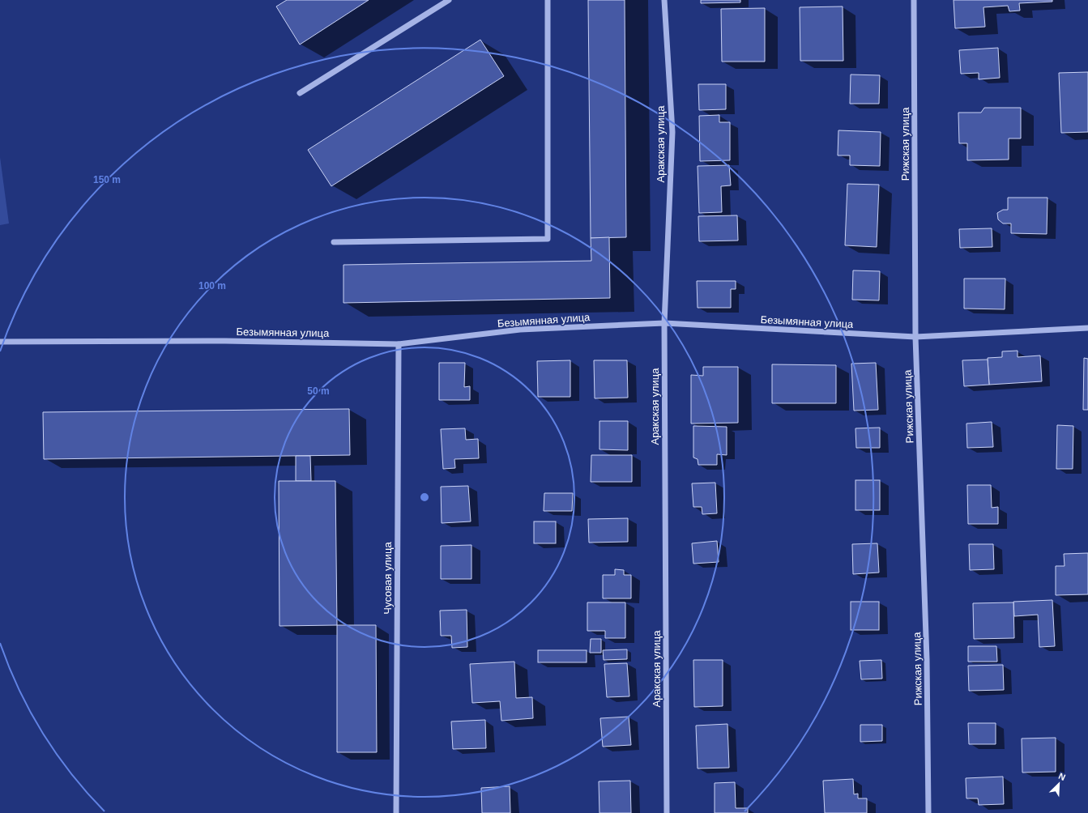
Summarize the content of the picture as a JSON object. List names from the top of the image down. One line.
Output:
{"streets":{"street":["Аракская улица","Рижская улица","Безымянная улица","Чусовая улица"]},"crossings":[["Аракская улица","Безымянная улица"],["Рижская улица","Безымянная улица"],["Безымянная улица","Чусовая улица"]],"north":"top right","rings":["150 m","100 m","50 m"]}
